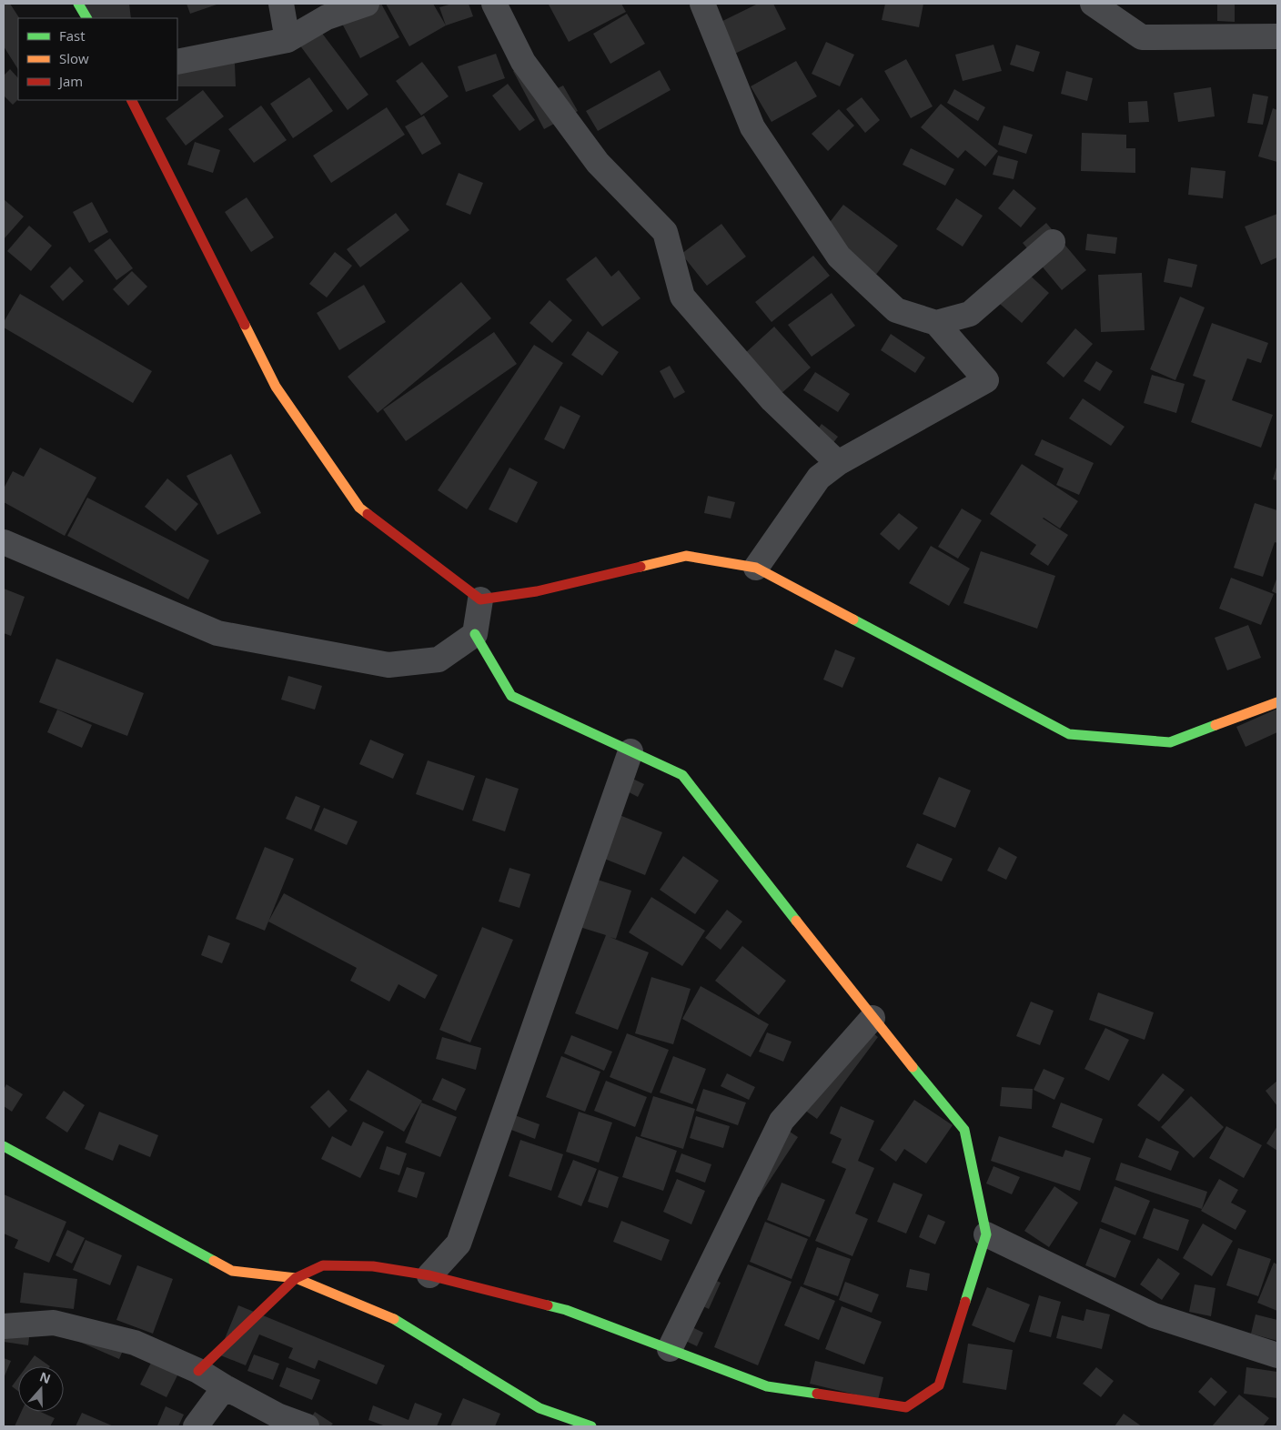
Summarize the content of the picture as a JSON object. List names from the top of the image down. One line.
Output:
{"legend":["Fast","Slow","Jam"],"north":"top"}
